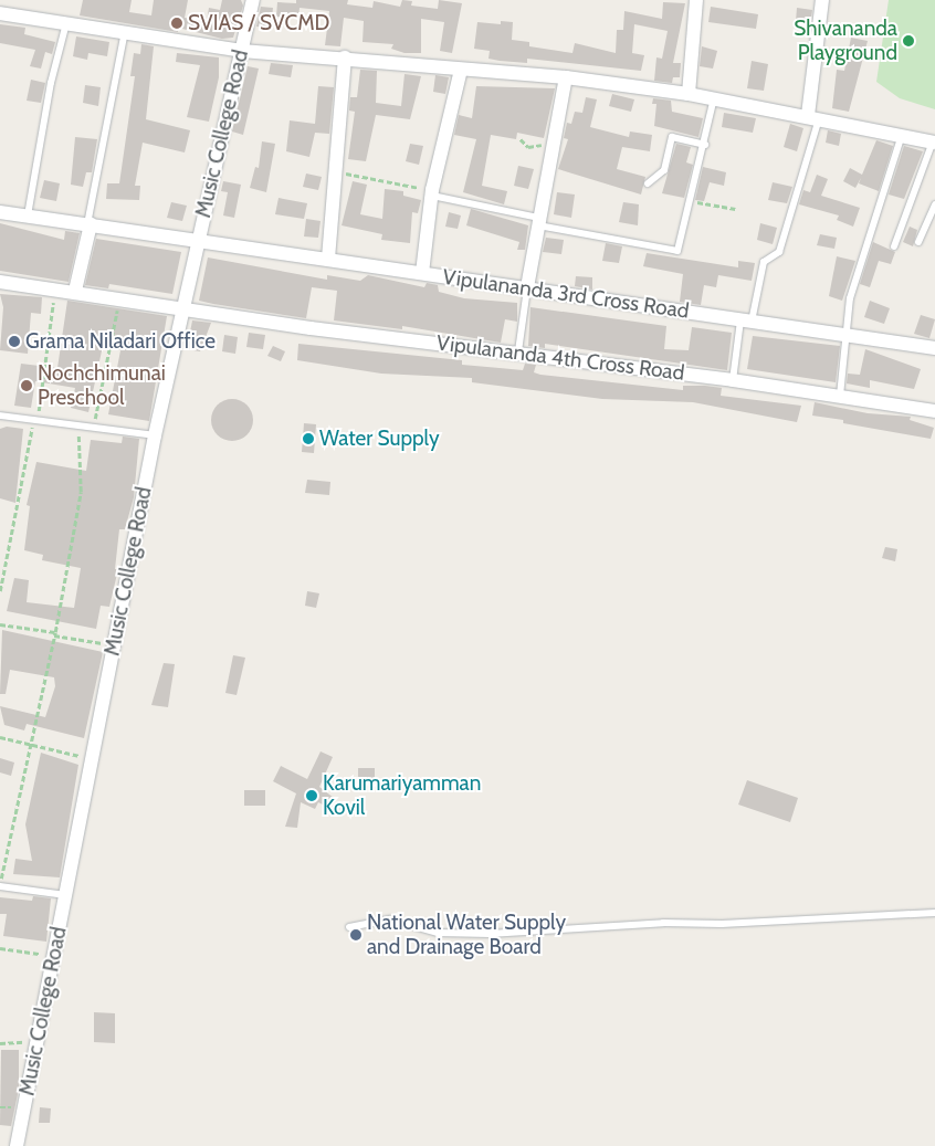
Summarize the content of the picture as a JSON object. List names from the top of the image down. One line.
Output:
{"streets":{"street":["Music College Road","Vipulananda 3rd Cross Road","Vipulananda 4th Cross Road"]},"crossings":[["Music College Road","Vipulananda 3rd Cross Road"],["Music College Road","Vipulananda 4th Cross Road"]],"places":["SVIAS / SVCMD","Shivananda Playground","Grama Niladari Office","Nochchimunai Preschool","Water Supply","Karumariyamman Kovil","National Water Supply and Drainage Board"]}
